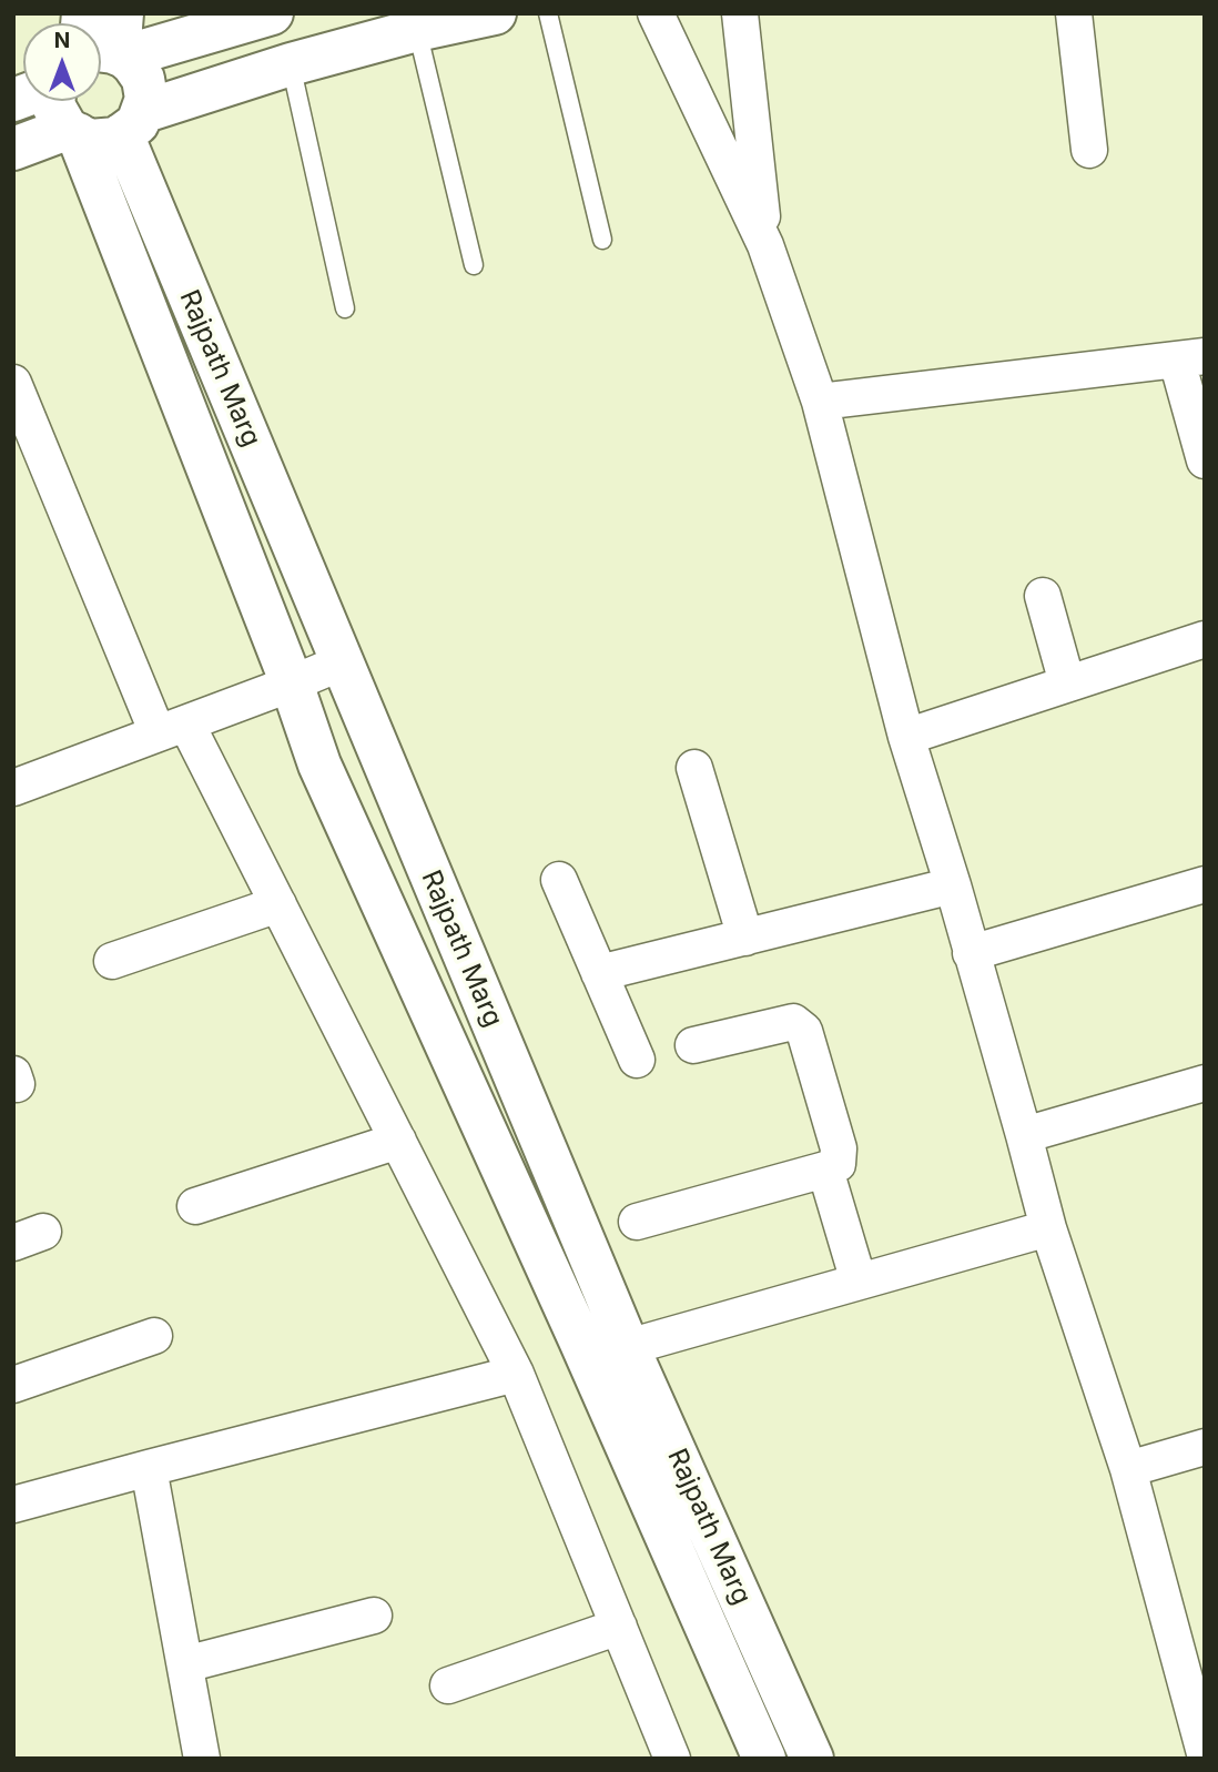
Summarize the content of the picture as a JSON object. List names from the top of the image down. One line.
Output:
{"streets":{"main road":["Rajpath Marg"]},"north":"top"}
